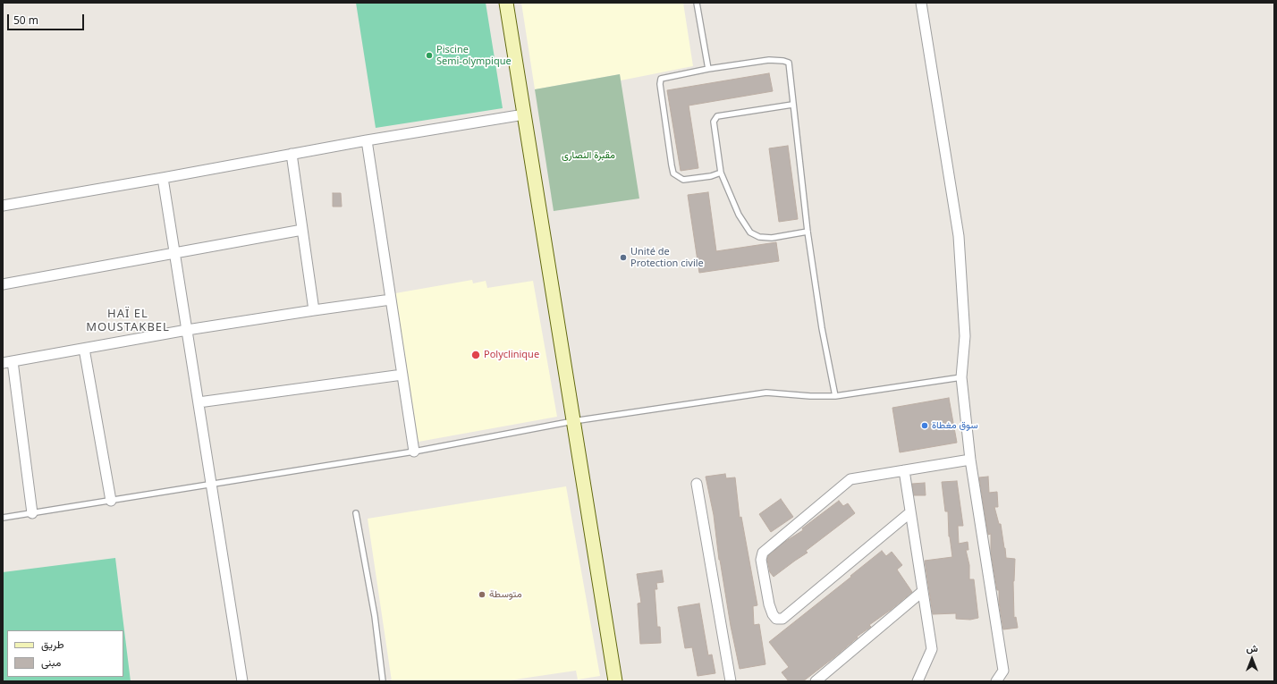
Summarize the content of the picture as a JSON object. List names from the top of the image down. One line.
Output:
{"districts":["HAÏ EL MOUSTAKBEL"],"parks":["مقبرة النصارى"],"places":["Piscine Semi-olympique","Unité de Protection civile","Polyclinique","سوق مغطاة","متوسطة"],"legend":["طريق","مبنى"],"scale_bar":"50 m","north":"top"}
